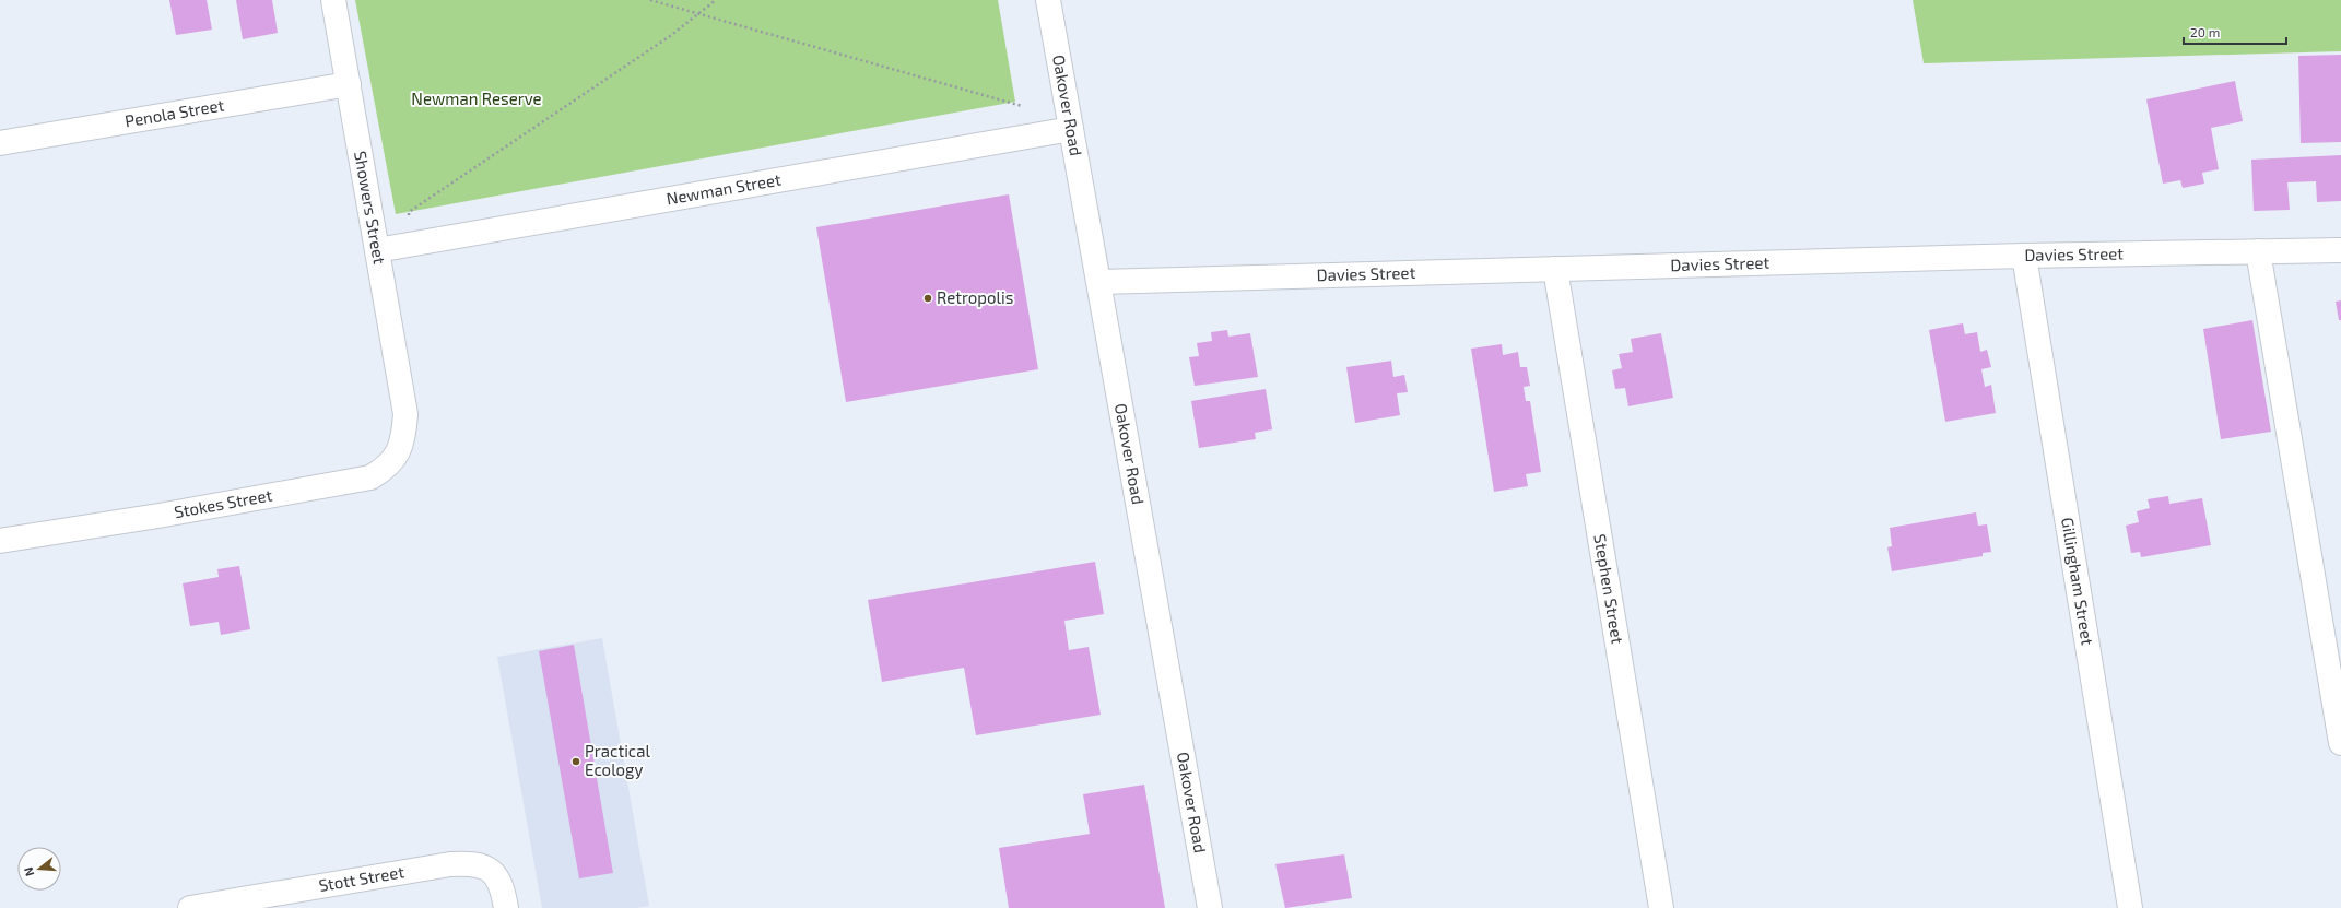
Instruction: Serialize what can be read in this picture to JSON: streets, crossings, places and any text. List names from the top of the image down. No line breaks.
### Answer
{"streets":{"street":["Oakover Road","Penola Street","Newman Street","Showers Street","Davies Street","Stokes Street","Gillingham Street","Stephen Street","Stott Street"]},"crossings":[["Oakover Road","Newman Street"],["Oakover Road","Davies Street"],["Penola Street","Showers Street"],["Newman Street","Showers Street"],["Showers Street","Stokes Street"],["Davies Street","Gillingham Street"],["Davies Street","Stephen Street"]],"parks":["Newman Reserve"],"places":["Retropolis","Practical Ecology"],"scale_bar":"20 m","north":"left"}
